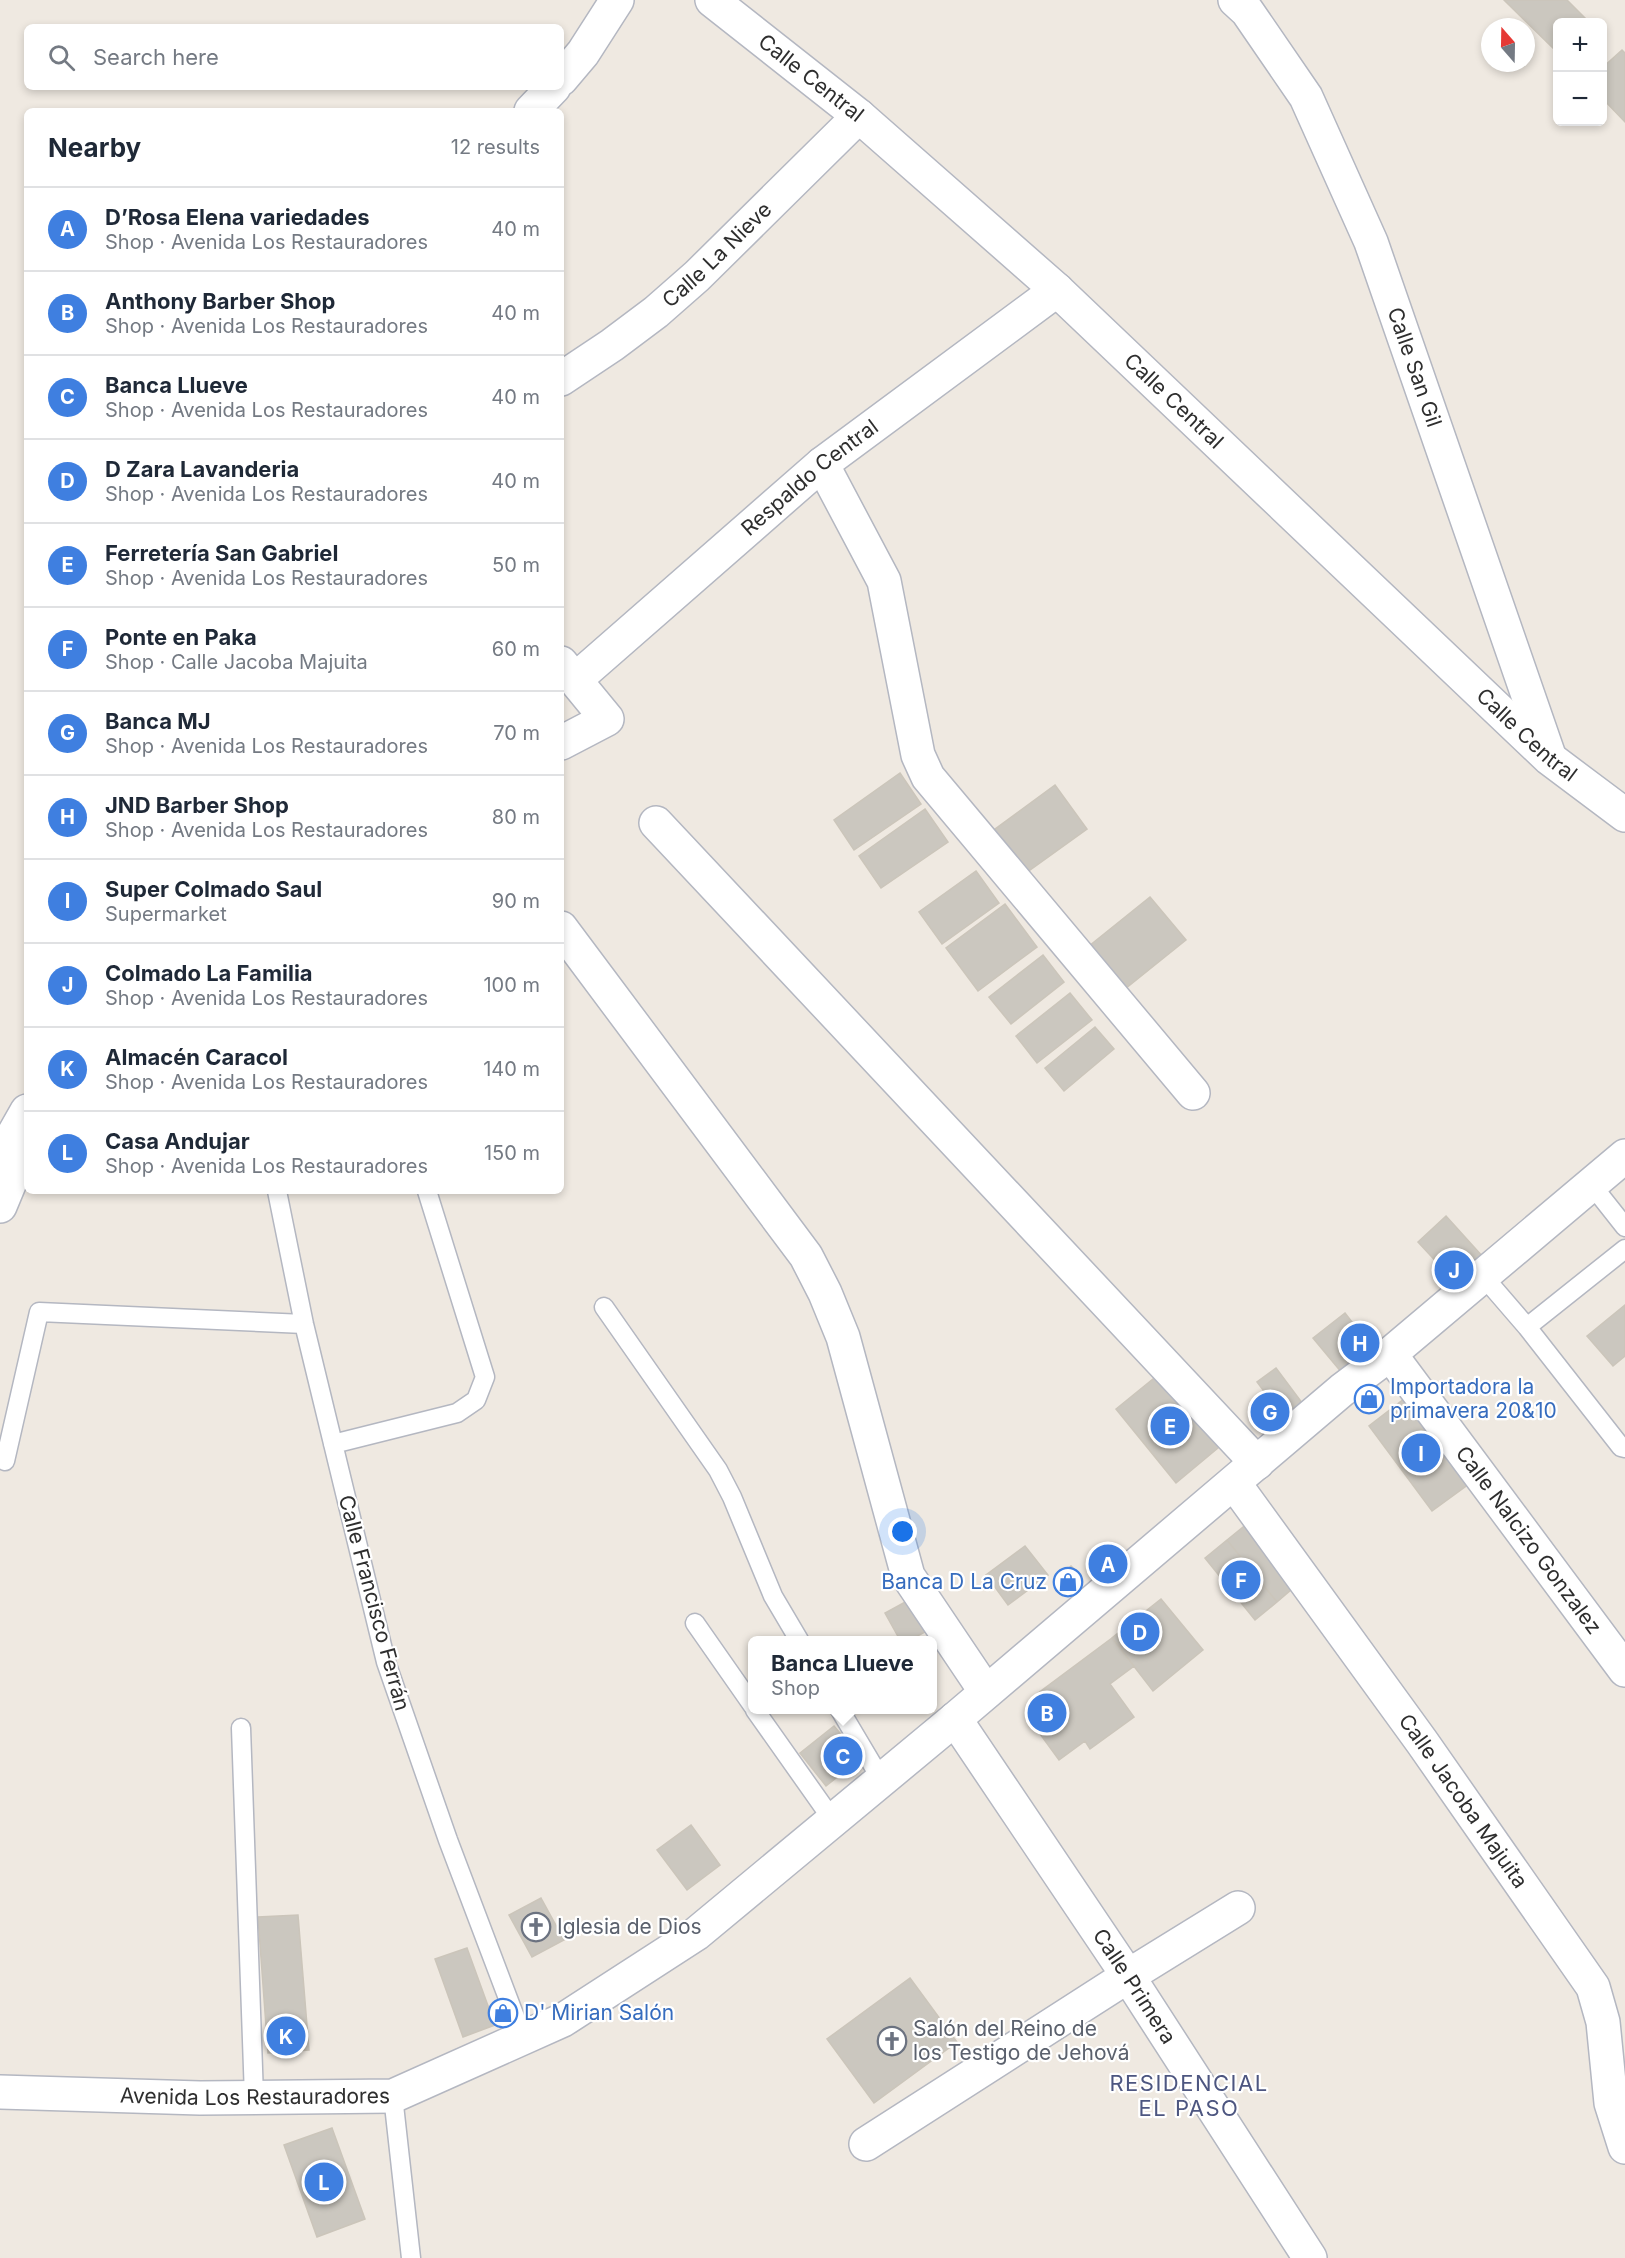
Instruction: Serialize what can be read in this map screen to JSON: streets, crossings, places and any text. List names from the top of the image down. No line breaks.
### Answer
{"streets":{"street":["Calle Central","Calle La Nieve","Calle San Gil","Respaldo Central","Calle Nalcizo Gonzalez","Calle Jacoba Majuita","Calle Primera","Avenida Los Restauradores"],"lane":["Calle Francisco Ferrán"]},"crossings":[["Calle Central","Calle La Nieve"],["Calle Central","Calle San Gil"],["Calle Central","Respaldo Central"],["Calle Nalcizo Gonzalez","Avenida Los Restauradores"],["Calle Francisco Ferrán","Avenida Los Restauradores"],["Calle Jacoba Majuita","Avenida Los Restauradores"],["Calle Primera","Avenida Los Restauradores"]],"districts":["RESIDENCIAL EL PASO"],"places":{"shop":["Importadora la primavera 20&10","Banca D La Cruz","D' Mirian Salón"],"church":["Iglesia de Dios","Salón del Reino de los Testigo de Jehová"]},"north":"top","page":{"map_buttons":["+","−"],"search":"Search here","heading":["Nearby","12 results"],"list":[{"mark":"A","name":"D’Rosa Elena variedades","note":"Shop · Avenida Los Restauradores","value":"40 m"},{"mark":"B","name":"Anthony Barber Shop","note":"Shop · Avenida Los Restauradores","value":"40 m"},{"mark":"C","name":"Banca Llueve","note":"Shop · Avenida Los Restauradores","value":"40 m"},{"mark":"D","name":"D Zara Lavanderia","note":"Shop · Avenida Los Restauradores","value":"40 m"},{"mark":"E","name":"Ferretería San Gabriel","note":"Shop · Avenida Los Restauradores","value":"50 m"},{"mark":"F","name":"Ponte en Paka","note":"Shop · Calle Jacoba Majuita","value":"60 m"},{"mark":"G","name":"Banca MJ","note":"Shop · Avenida Los Restauradores","value":"70 m"},{"mark":"H","name":"JND Barber Shop","note":"Shop · Avenida Los Restauradores","value":"80 m"},{"mark":"I","name":"Super Colmado Saul","note":"Supermarket","value":"90 m"},{"mark":"J","name":"Colmado La Familia","note":"Shop · Avenida Los Restauradores","value":"100 m"},{"mark":"K","name":"Almacén Caracol","note":"Shop · Avenida Los Restauradores","value":"140 m"},{"mark":"L","name":"Casa Andujar","note":"Shop · Avenida Los Restauradores","value":"150 m"}],"pins":["J","H","G","E","I","A","F","D","B","C","K","L"],"popup":["Banca Llueve","Shop"]}}
